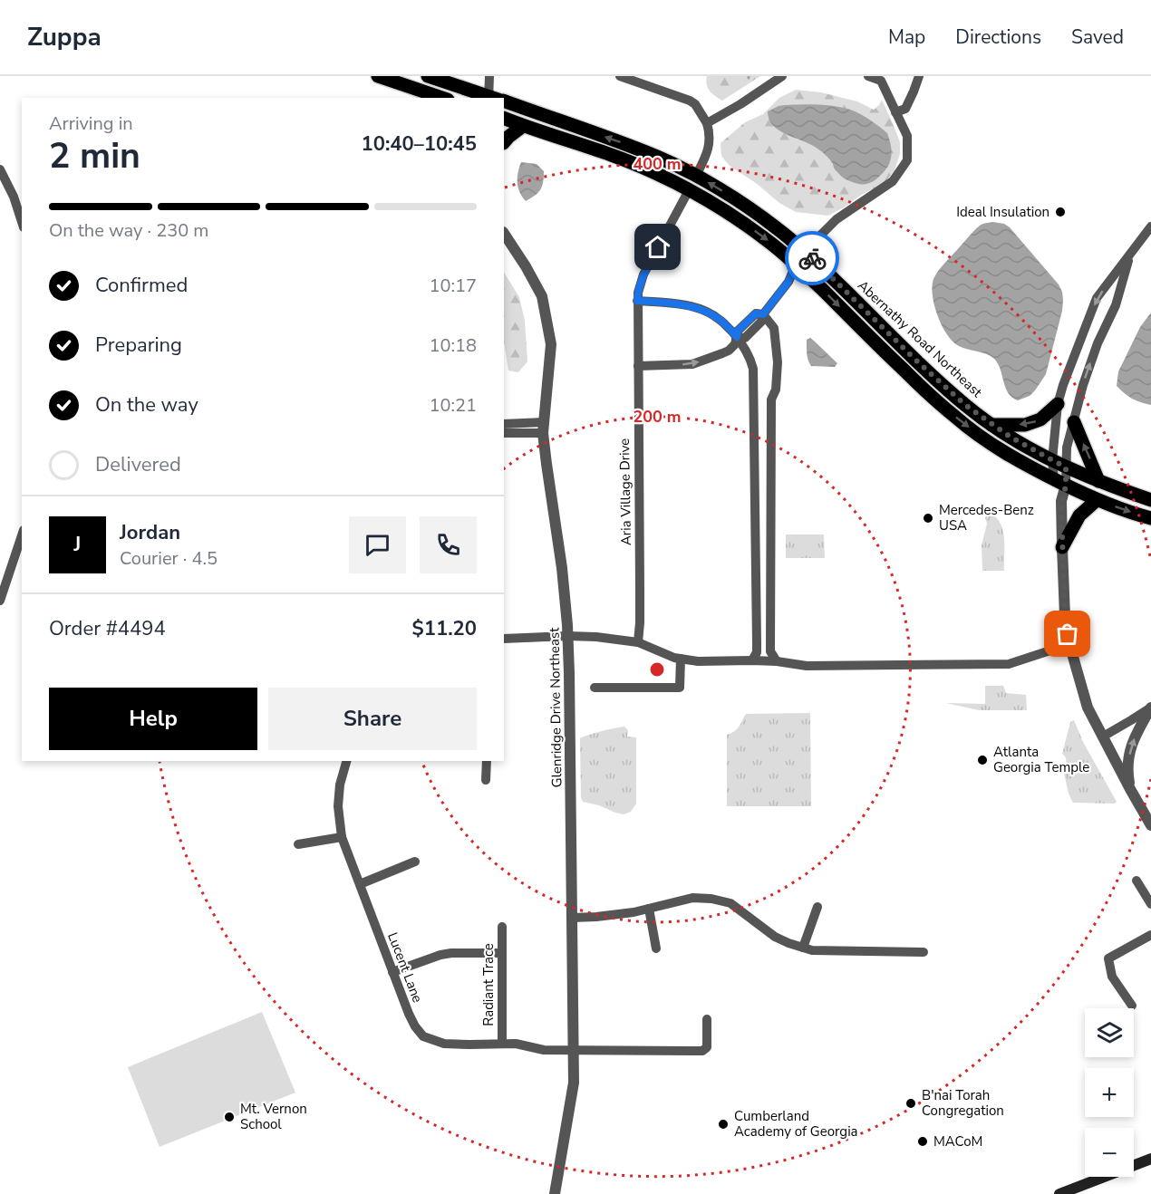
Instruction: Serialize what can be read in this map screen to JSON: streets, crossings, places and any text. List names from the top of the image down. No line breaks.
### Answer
{"streets":{"main road":["Abernathy Road Northeast"],"street":["Aria Village Drive","Glenridge Drive Northeast","Lucent Lane","Radiant Trace"]},"crossings":[["Glenridge Drive Northeast","Lucent Lane"],["Lucent Lane","Radiant Trace"]],"places":["Ideal Insulation","Mercedes-Benz USA","Atlanta Georgia Temple","B'nai Torah Congregation","Mt. Vernon School","Cumberland Academy of Georgia","MACoM"],"page":{"header":"Zuppa","nav":["Map","Directions","Saved"],"heading":["2 min","Arriving in","10:40–10:45"],"panel":["Jordan","Courier · 4.5","Order #4494","$11.20"],"bar":"On the way · 230 m","list":[["Confirmed","10:17"],["Preparing","10:18"],["On the way","10:21"],"Delivered"],"round":"J","buttons":["Help","Share"],"map_buttons":["+","−"]},"rings":["400 m","200 m"]}
